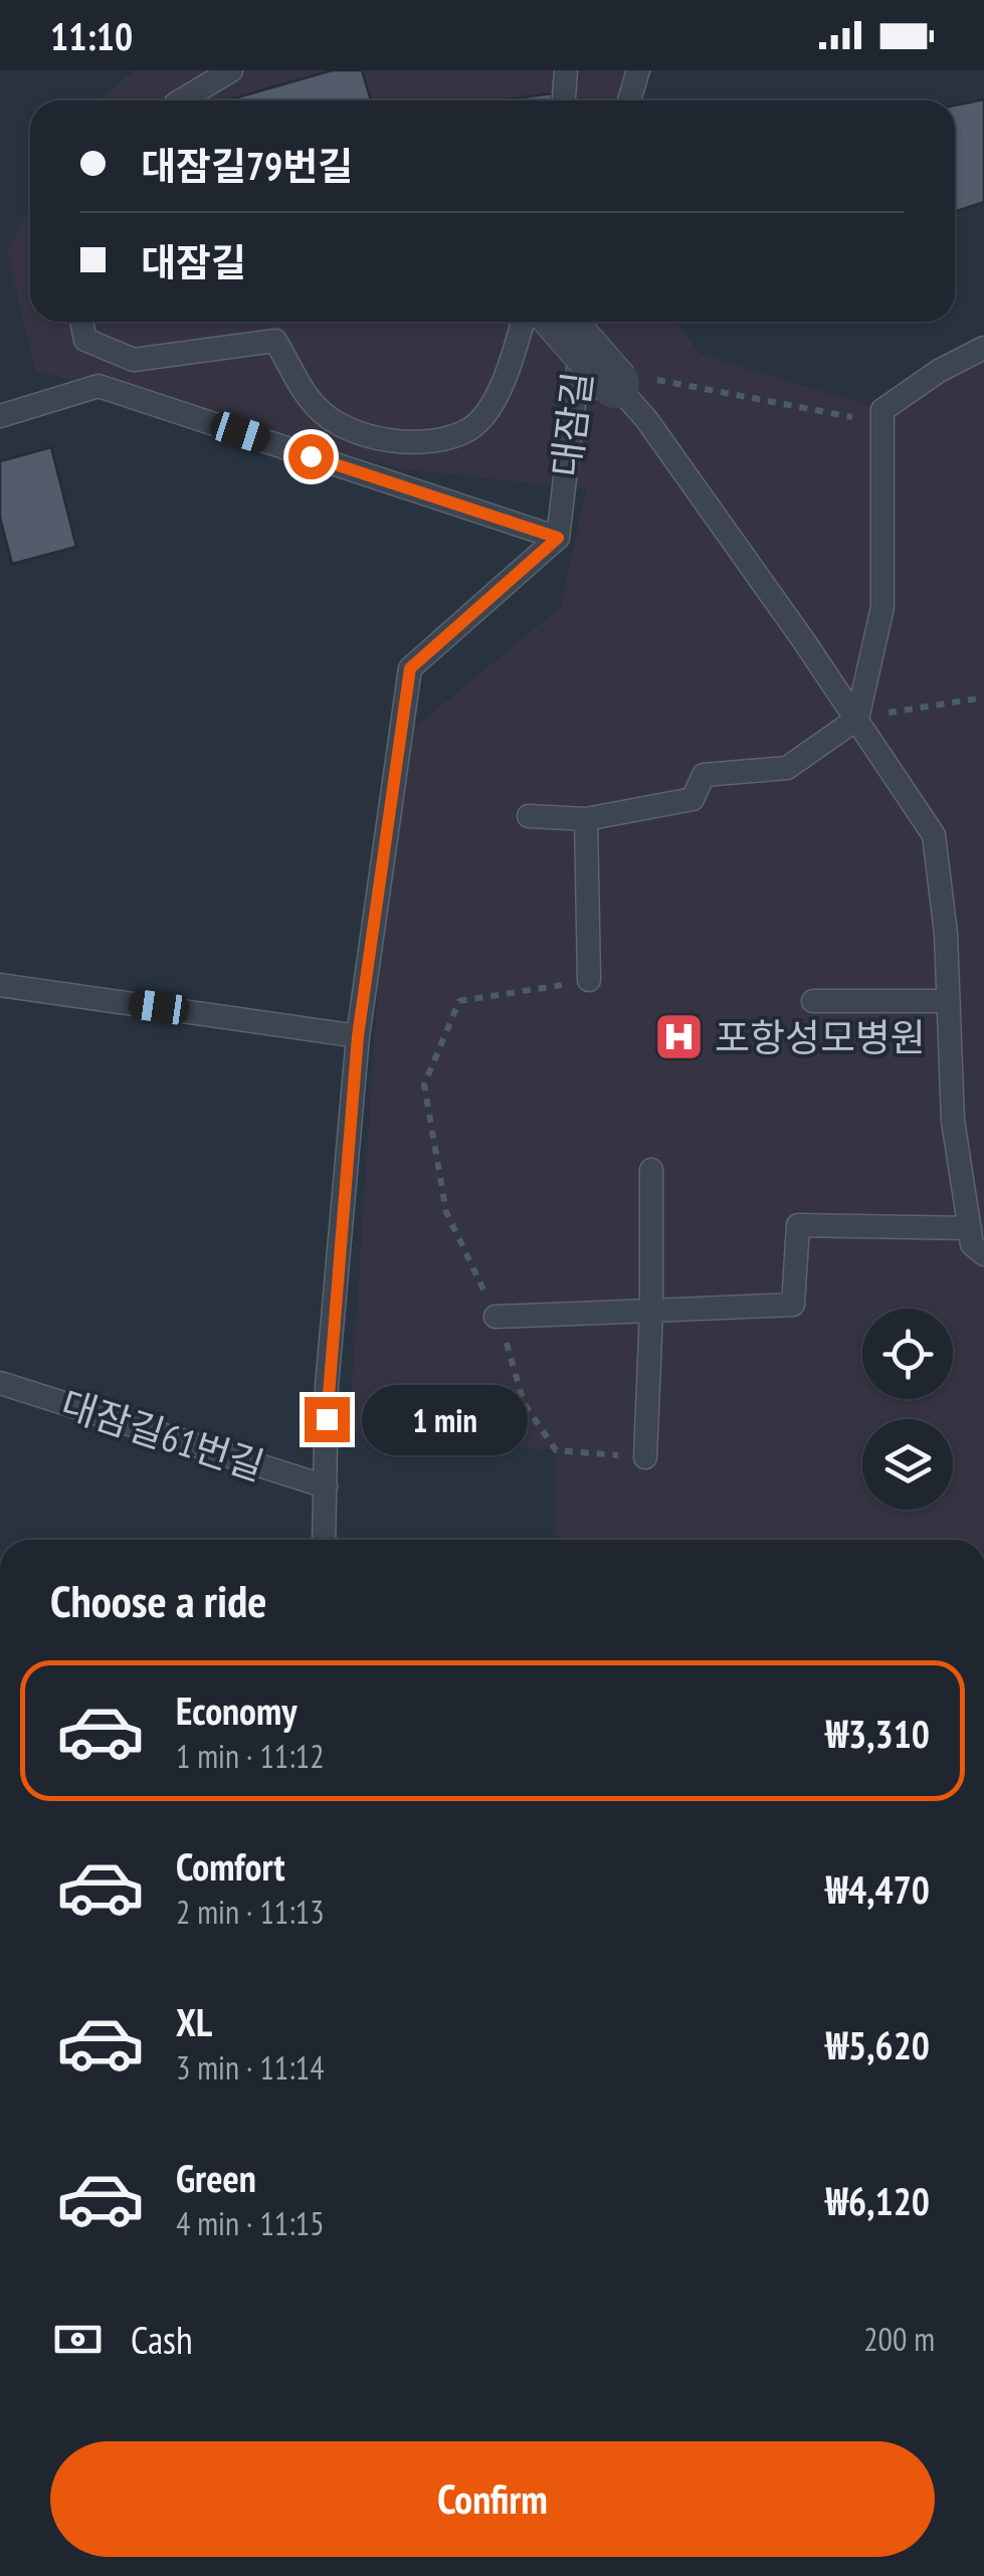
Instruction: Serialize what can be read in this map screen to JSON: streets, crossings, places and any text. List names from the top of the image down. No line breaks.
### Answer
{"streets":{"lane":["대잠길","대잠길61번길"]},"places":{"hospital":["포항성모병원"]},"page":{"status":"11:10","banner":["대잠길79번길","대잠길"],"bubble":"1 min","heading":"Choose a ride","list":[{"name":"Economy","note":"1 min · 11:12","value":"₩3,310"},{"name":"Comfort","note":"2 min · 11:13","value":"₩4,470"},{"name":"XL","note":"3 min · 11:14","value":"₩5,620"},{"name":"Green","note":"4 min · 11:15","value":"₩6,120"}],"pay":["Cash","200 m"],"buttons":"Confirm"}}
